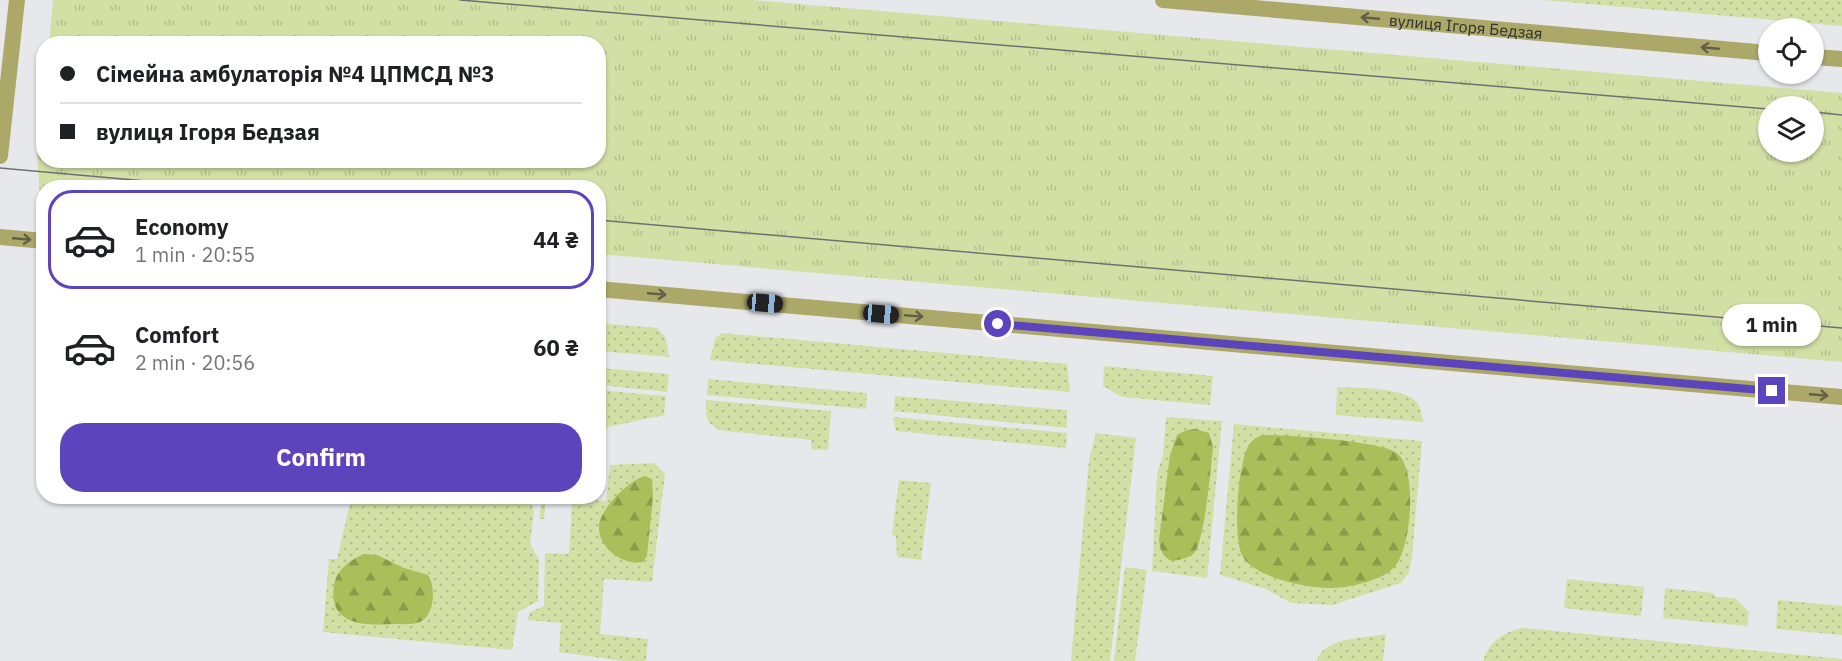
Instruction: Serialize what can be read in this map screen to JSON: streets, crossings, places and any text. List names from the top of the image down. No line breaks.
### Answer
{"streets":{"street":["вулиця Ігоря Бедзая"]},"one_way":["вулиця Ігоря Бедзая"],"page":{"banner":["Сімейна амбулаторія №4 ЦПМСД №3","вулиця Ігоря Бедзая"],"list":[{"name":"Economy","note":"1 min · 20:55","value":"44 ₴"},{"name":"Comfort","note":"2 min · 20:56","value":"60 ₴"}],"bubble":"1 min","buttons":"Confirm"}}
